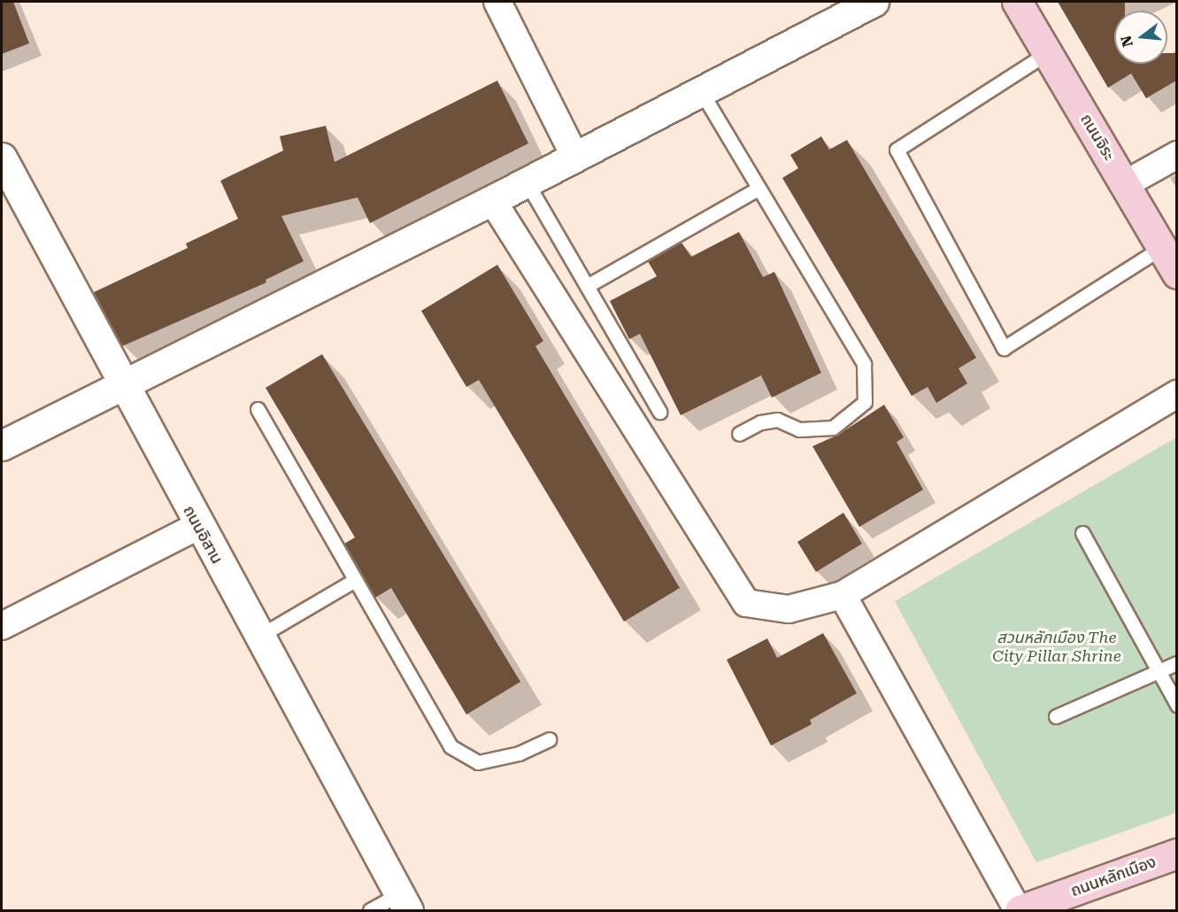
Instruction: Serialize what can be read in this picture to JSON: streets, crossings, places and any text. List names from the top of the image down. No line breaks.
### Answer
{"streets":{"main road":["ถนนจิระ","ถนนหลักเมือง"],"street":["ถนนอิสาน"]},"parks":["สวนหลักเมือง The City Pillar Shrine"],"north":"left"}
